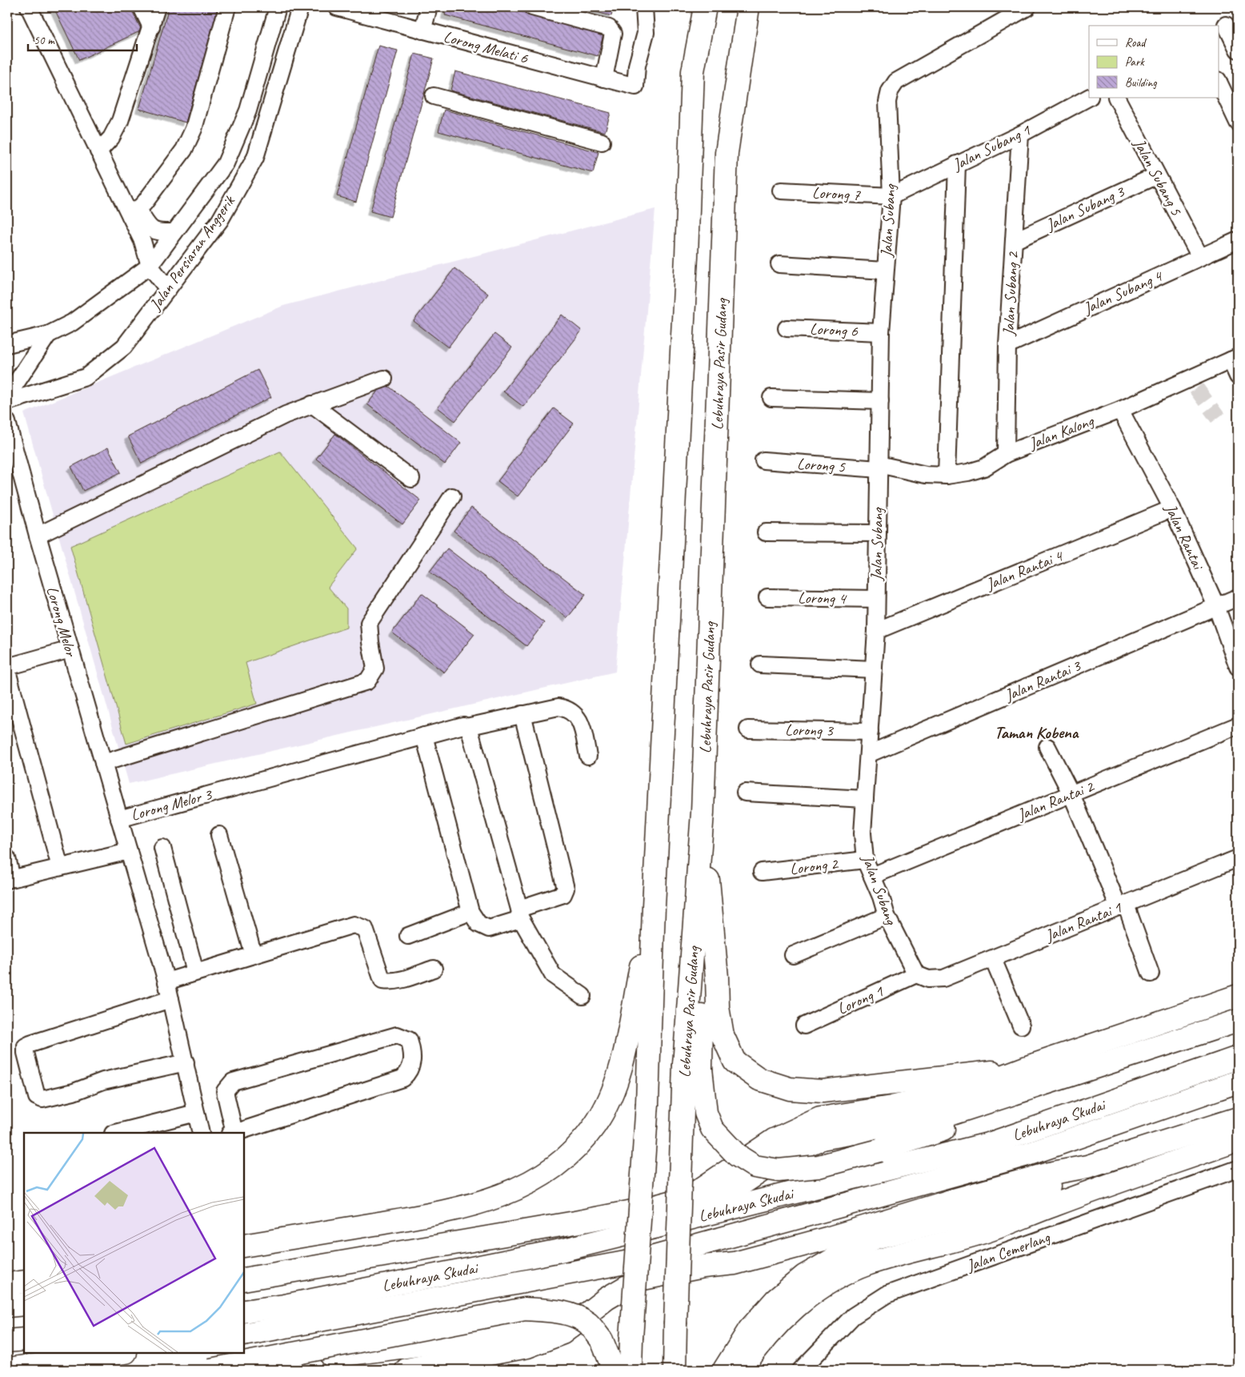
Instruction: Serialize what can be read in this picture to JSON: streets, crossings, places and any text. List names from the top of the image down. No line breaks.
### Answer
{"streets":{"highway":["Lebuhraya Pasir Gudang","Lebuhraya Skudai"],"street":["Lorong Melati 6","Jalan Subang 1","Jalan Subang 5","Lorong 7","Jalan Subang 3","Jalan Subang","Jalan Persiaran Anggerik","Jalan Subang 4","Jalan Subang 2","Lorong 6","Jalan Kalong","Lorong 5","Jalan Rantai","Jalan Rantai 4","Lorong 4","Lorong Melor","Jalan Rantai 3","Lorong 3","Jalan Rantai 2","Lorong Melor 3","Lorong 2","Jalan Rantai 1","Lorong 1","Jalan Cemerlang"]},"crossings":[["Jalan Subang 1","Lorong 7"],["Jalan Subang 1","Jalan Subang"],["Jalan Subang 1","Jalan Subang 2"],["Jalan Subang 5","Jalan Subang 3"],["Jalan Subang 5","Jalan Subang 4"],["Lorong 7","Jalan Subang"],["Jalan Subang 3","Jalan Subang 2"],["Jalan Subang","Lorong 6"],["Jalan Subang","Jalan Kalong"],["Jalan Subang","Lorong 5"],["Jalan Subang","Jalan Rantai 4"],["Jalan Subang","Lorong 4"],["Jalan Subang","Jalan Rantai 3"],["Jalan Subang","Lorong 3"],["Jalan Subang","Jalan Rantai 2"],["Jalan Subang","Lorong 2"],["Jalan Subang","Jalan Rantai 1"],["Jalan Subang","Lorong 1"],["Jalan Subang 4","Jalan Subang 2"],["Jalan Subang 2","Jalan Kalong"],["Jalan Kalong","Lorong 5"],["Jalan Kalong","Jalan Rantai"],["Jalan Rantai","Jalan Rantai 4"],["Jalan Rantai","Jalan Rantai 3"],["Lorong Melor","Lorong Melor 3"],["Jalan Rantai 1","Lorong 1"]],"districts":["Taman Kobena"],"legend":["Road","Park","Building"],"scale_bar":"50 m"}
